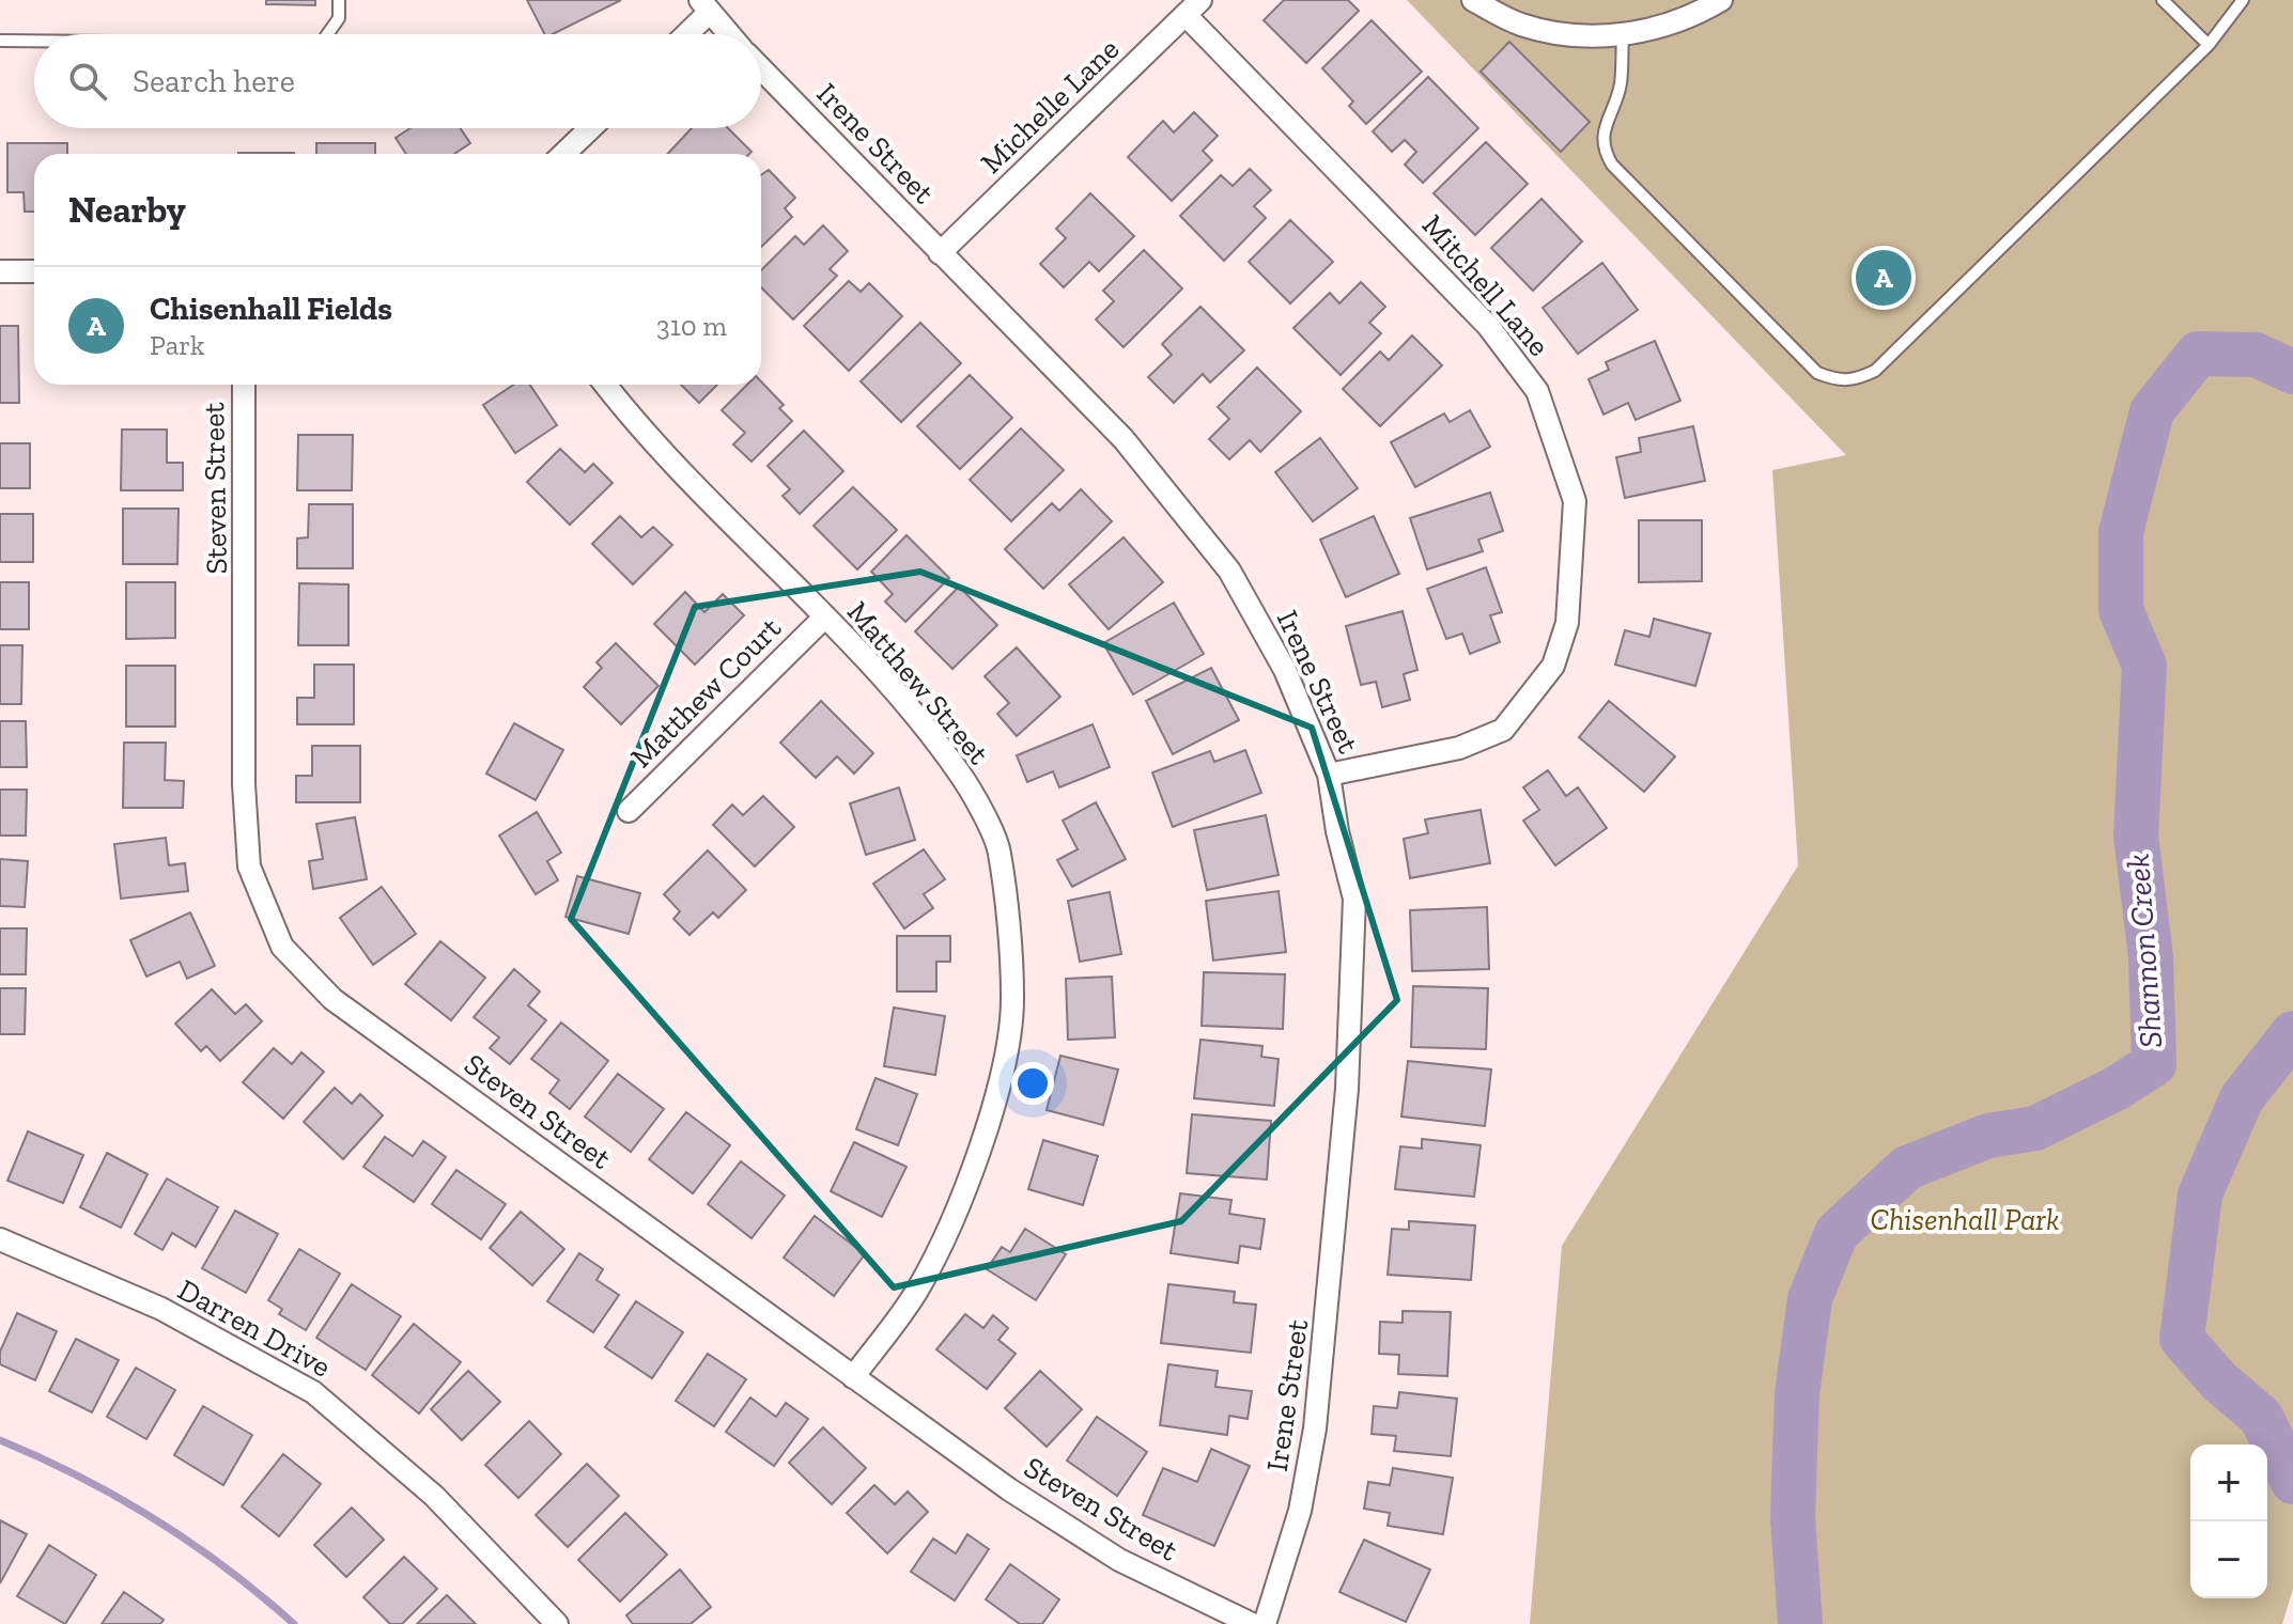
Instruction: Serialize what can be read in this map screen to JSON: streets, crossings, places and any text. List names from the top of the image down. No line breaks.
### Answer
{"streets":{"street":["Michelle Lane","Irene Street","Mitchell Lane","Steven Street","Matthew Street","Matthew Court","Darren Drive"]},"crossings":[["Michelle Lane","Irene Street"],["Michelle Lane","Mitchell Lane"],["Irene Street","Mitchell Lane"],["Steven Street","Matthew Street"],["Matthew Street","Matthew Court"]],"water":["Shannon Creek"],"parks":["Chisenhall Park"],"page":{"search":"Search here","heading":"Nearby","pins":"A","list":[{"mark":"A","name":"Chisenhall Fields","note":"Park","value":"310 m"}],"map_buttons":["+","−"]}}
